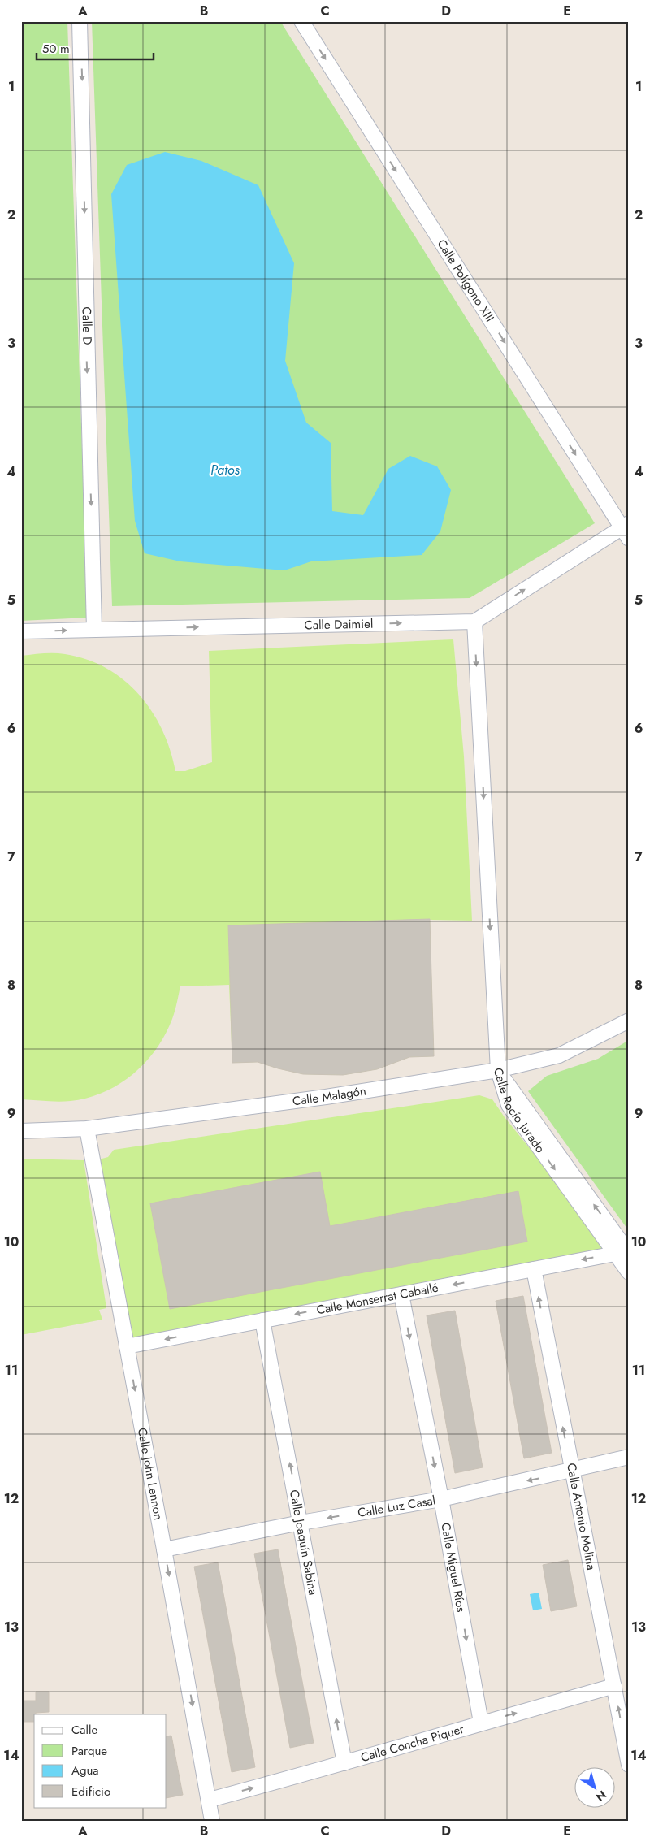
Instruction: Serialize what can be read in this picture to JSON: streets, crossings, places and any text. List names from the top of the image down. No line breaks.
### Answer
{"streets":{"street":["Calle Polígono XIII","Calle D","Calle Daimiel","Calle Malagón","Calle Rocío Jurado","Calle Monserrat Caballé","Calle John Lennon","Calle Luz Casal","Calle Antonio Molina","Calle Joaquín Sabina","Calle Miguel Ríos","Calle Concha Piquer"]},"crossings":[["Calle D","Calle Daimiel"],["Calle Malagón","Calle Rocío Jurado"],["Calle Malagón","Calle John Lennon"],["Calle Rocío Jurado","Calle Monserrat Caballé"],["Calle Monserrat Caballé","Calle John Lennon"],["Calle Monserrat Caballé","Calle Antonio Molina"],["Calle Monserrat Caballé","Calle Joaquín Sabina"],["Calle Monserrat Caballé","Calle Miguel Ríos"],["Calle John Lennon","Calle Luz Casal"],["Calle John Lennon","Calle Concha Piquer"],["Calle Luz Casal","Calle Antonio Molina"],["Calle Luz Casal","Calle Joaquín Sabina"],["Calle Luz Casal","Calle Miguel Ríos"],["Calle Antonio Molina","Calle Concha Piquer"],["Calle Joaquín Sabina","Calle Concha Piquer"],["Calle Miguel Ríos","Calle Concha Piquer"]],"one_way":["Calle Polígono XIII","Calle D","Calle Daimiel","Calle Monserrat Caballé","Calle John Lennon","Calle Luz Casal","Calle Antonio Molina","Calle Joaquín Sabina","Calle Miguel Ríos","Calle Concha Piquer"],"water":["Patos"],"legend":["Calle","Parque","Agua","Edificio"],"scale_bar":"50 m","north":"bottom right","grid":{"columns":["A","B","C","D","E"],"rows":["1","2","3","4","5","6","7","8","9","10","11","12","13","14"]}}
